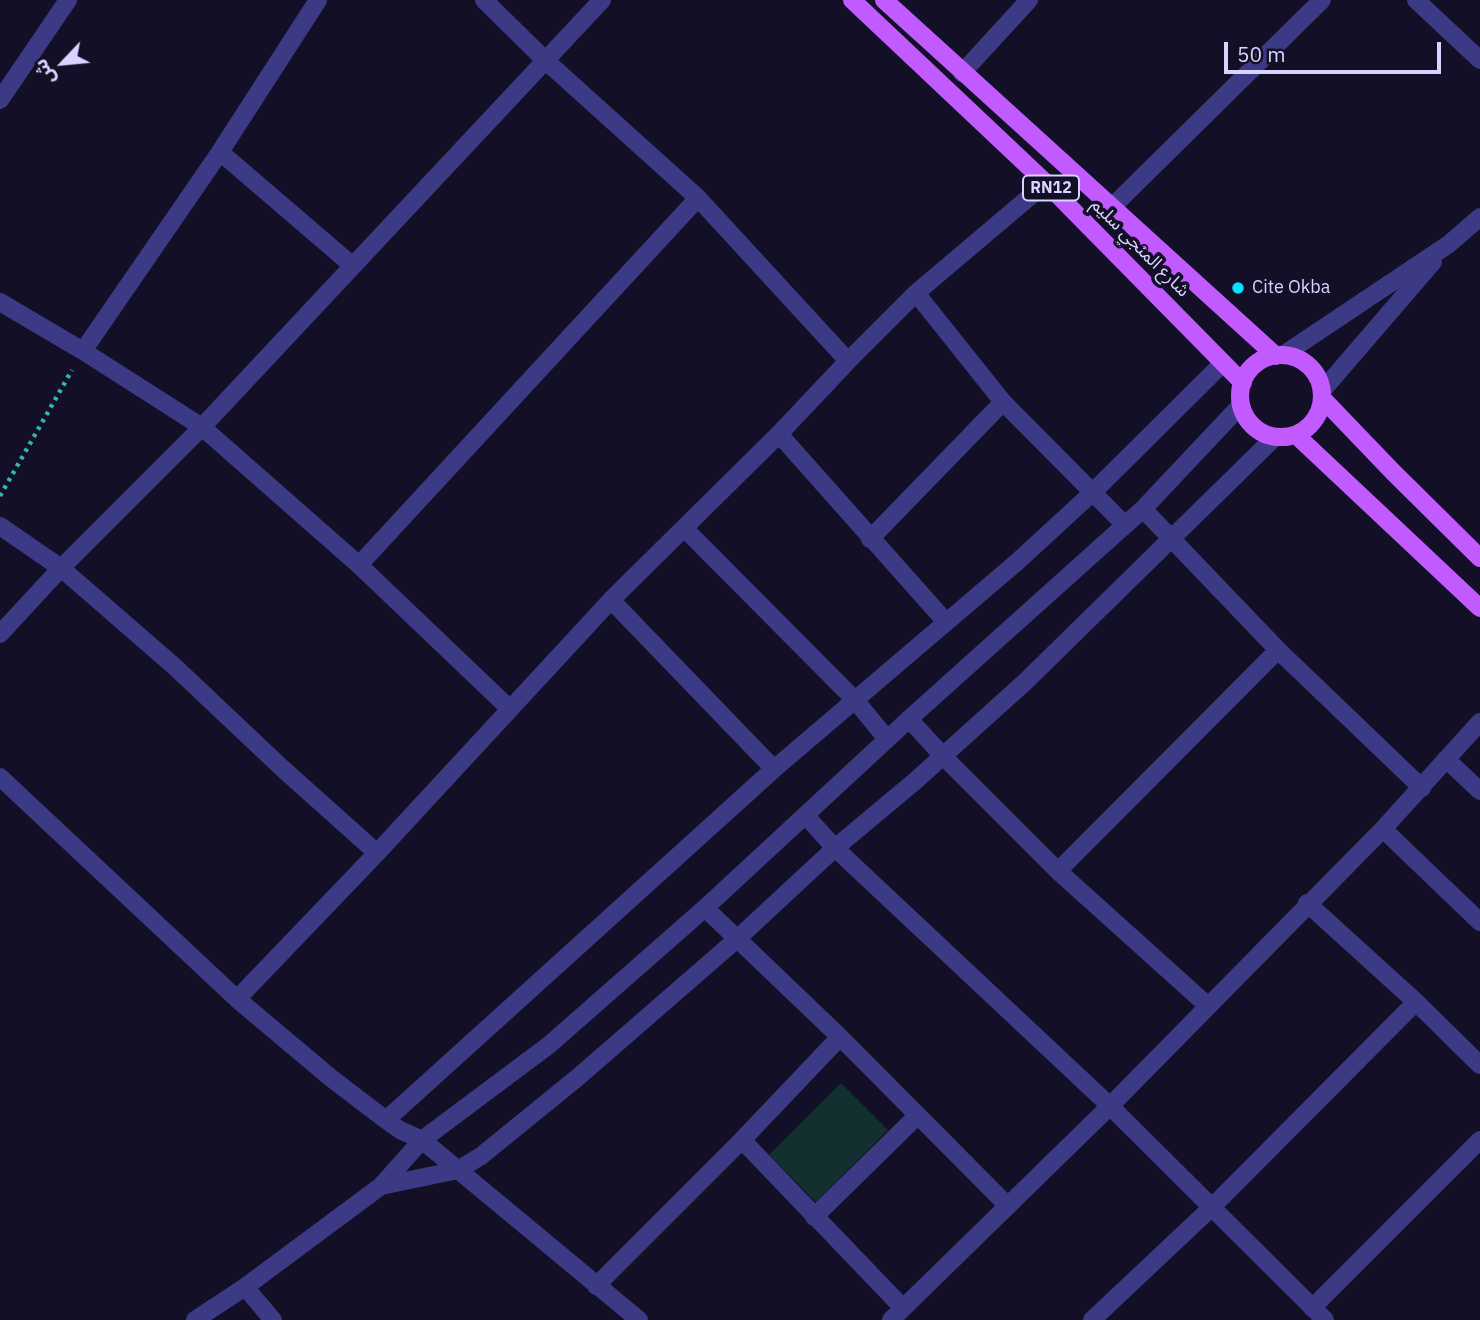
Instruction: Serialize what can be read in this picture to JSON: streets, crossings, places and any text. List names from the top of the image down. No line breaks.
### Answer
{"streets":{"main road":["RN12","شارع المنجي سليم"]},"crossings":[["RN12","شارع المنجي سليم"]],"places":["Cite Okba"],"scale_bar":"50 m","north":"bottom left"}
